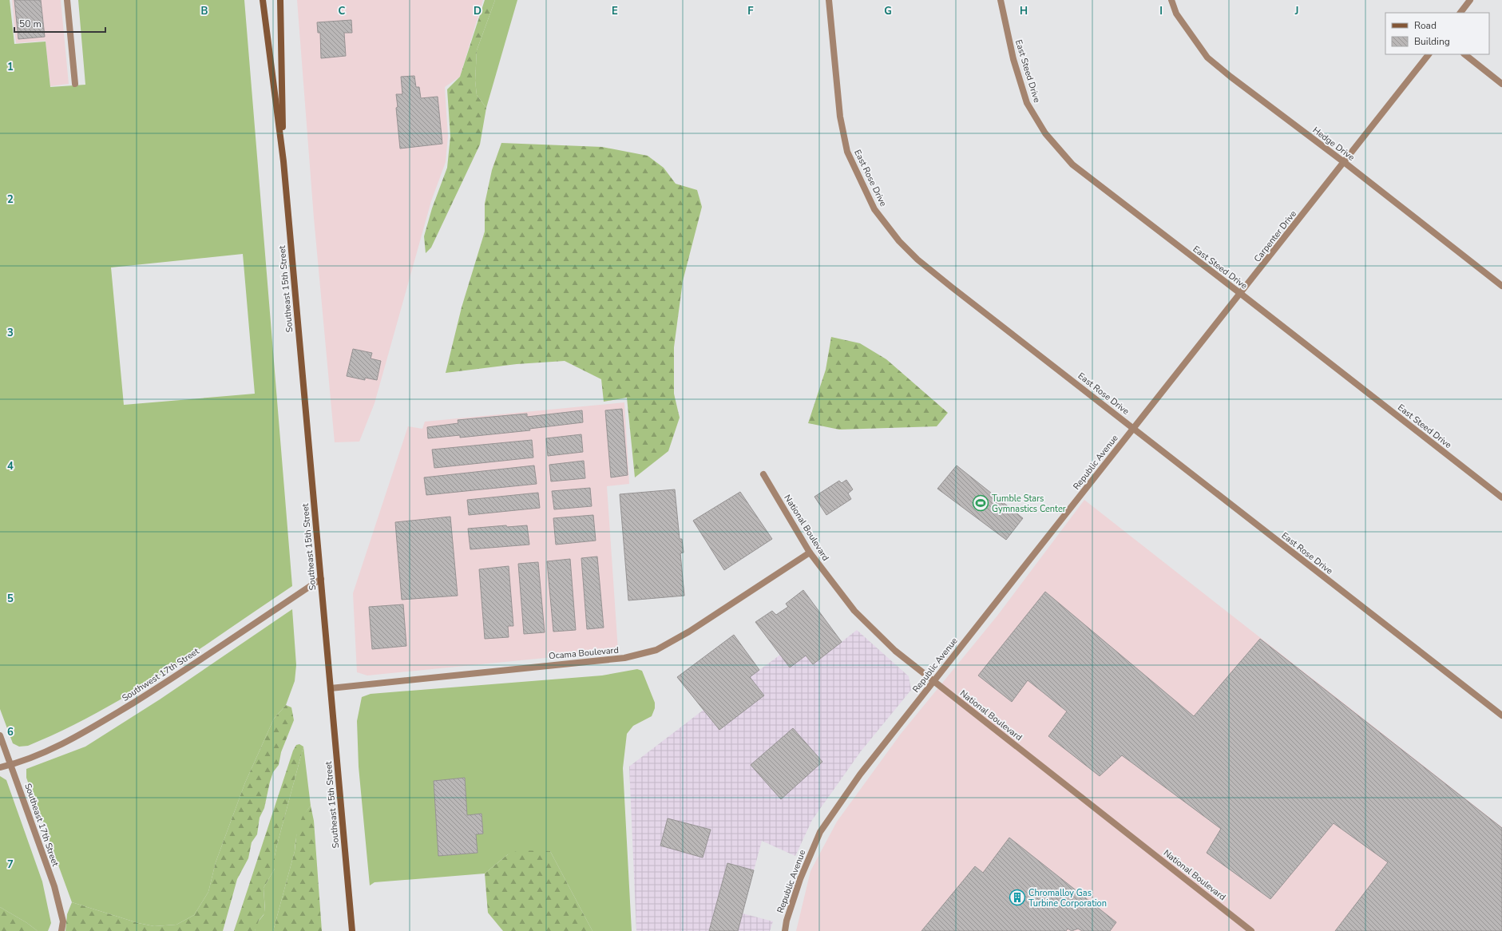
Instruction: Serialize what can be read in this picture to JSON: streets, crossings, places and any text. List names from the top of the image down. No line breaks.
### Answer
{"streets":{"main road":["Southeast 15th Street"],"street":["East Steed Drive","Hedge Drive","East Rose Drive","Carpenter Drive","Republic Avenue","National Boulevard","Ocama Boulevard","Southwest 17th Street","Southeast 17th Street"]},"crossings":[["East Steed Drive","Carpenter Drive"],["Hedge Drive","Carpenter Drive"],["East Rose Drive","Carpenter Drive"],["East Rose Drive","Republic Avenue"],["Carpenter Drive","Republic Avenue"],["Southeast 15th Street","Ocama Boulevard"],["Southeast 15th Street","Southwest 17th Street"],["Republic Avenue","National Boulevard"],["National Boulevard","Ocama Boulevard"],["Southwest 17th Street","Southeast 17th Street"]],"places":{"sports":["Tumble Stars Gymnastics Center"],"building":["Chromalloy Gas Turbine Corporation"]},"legend":["Road","Building"],"scale_bar":"50 m","grid":{"columns":["B","C","D","E","F","G","H","I","J"],"rows":["1","2","3","4","5","6","7"]}}
